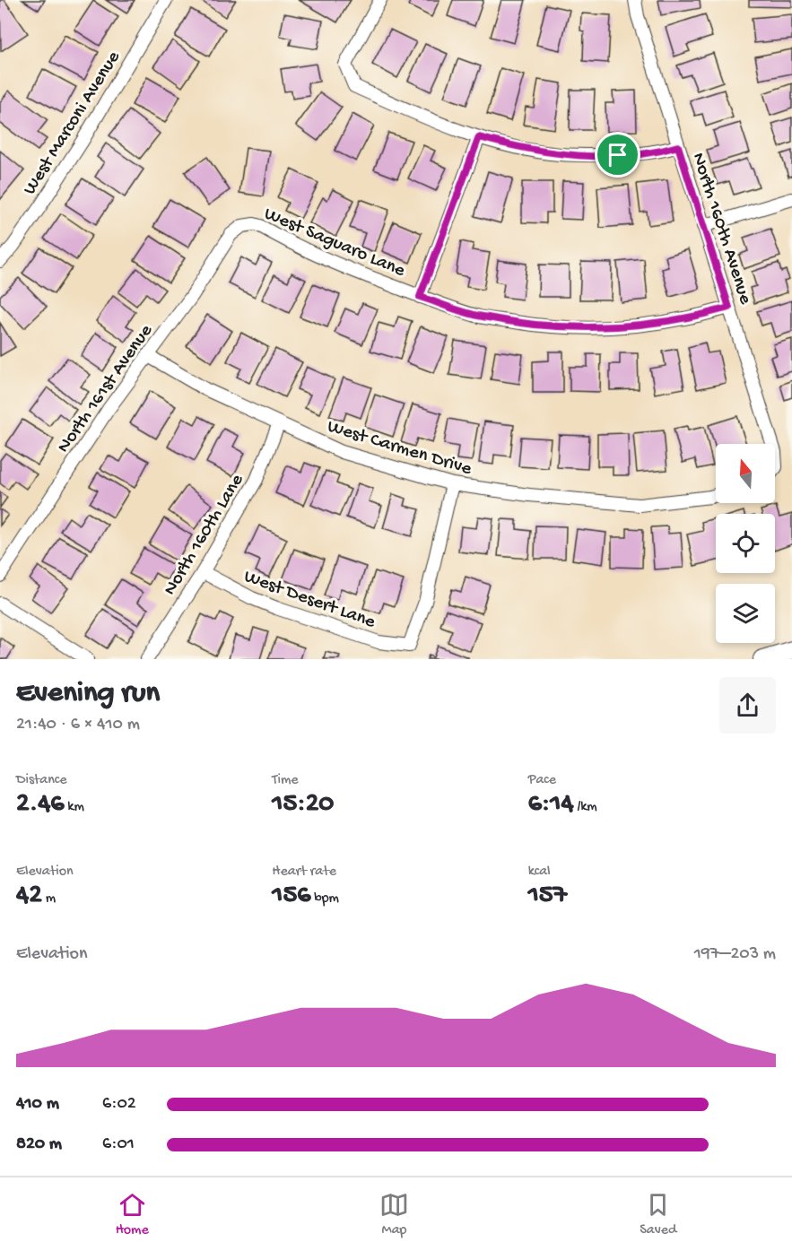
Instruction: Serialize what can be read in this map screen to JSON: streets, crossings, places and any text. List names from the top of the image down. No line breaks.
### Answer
{"streets":{"street":["West Marconi Avenue","North 160th Avenue","West Saguaro Lane","North 161st Avenue","West Carmen Drive","North 160th Lane","West Desert Lane"]},"crossings":[["North 160th Avenue","West Saguaro Lane"],["West Saguaro Lane","North 161st Avenue"],["North 161st Avenue","West Carmen Drive"],["West Carmen Drive","North 160th Lane"],["West Carmen Drive","West Desert Lane"],["North 160th Lane","West Desert Lane"]],"north":"top","page":{"heading":["Evening run","21:40 · 6 × 410 m"],"stats":[["Distance","2.46 km"],["Time","15:20"],["Pace","6:14 /km"],["Elevation","42 m"],["Heart rate","156 bpm"],["kcal","157"]],"chart":["Elevation","197–203 m"],"list":[{"name":"410 m","note":"6:02"},{"name":"820 m","note":"6:01"}],"tabs":["Home","Map","Saved"]}}
